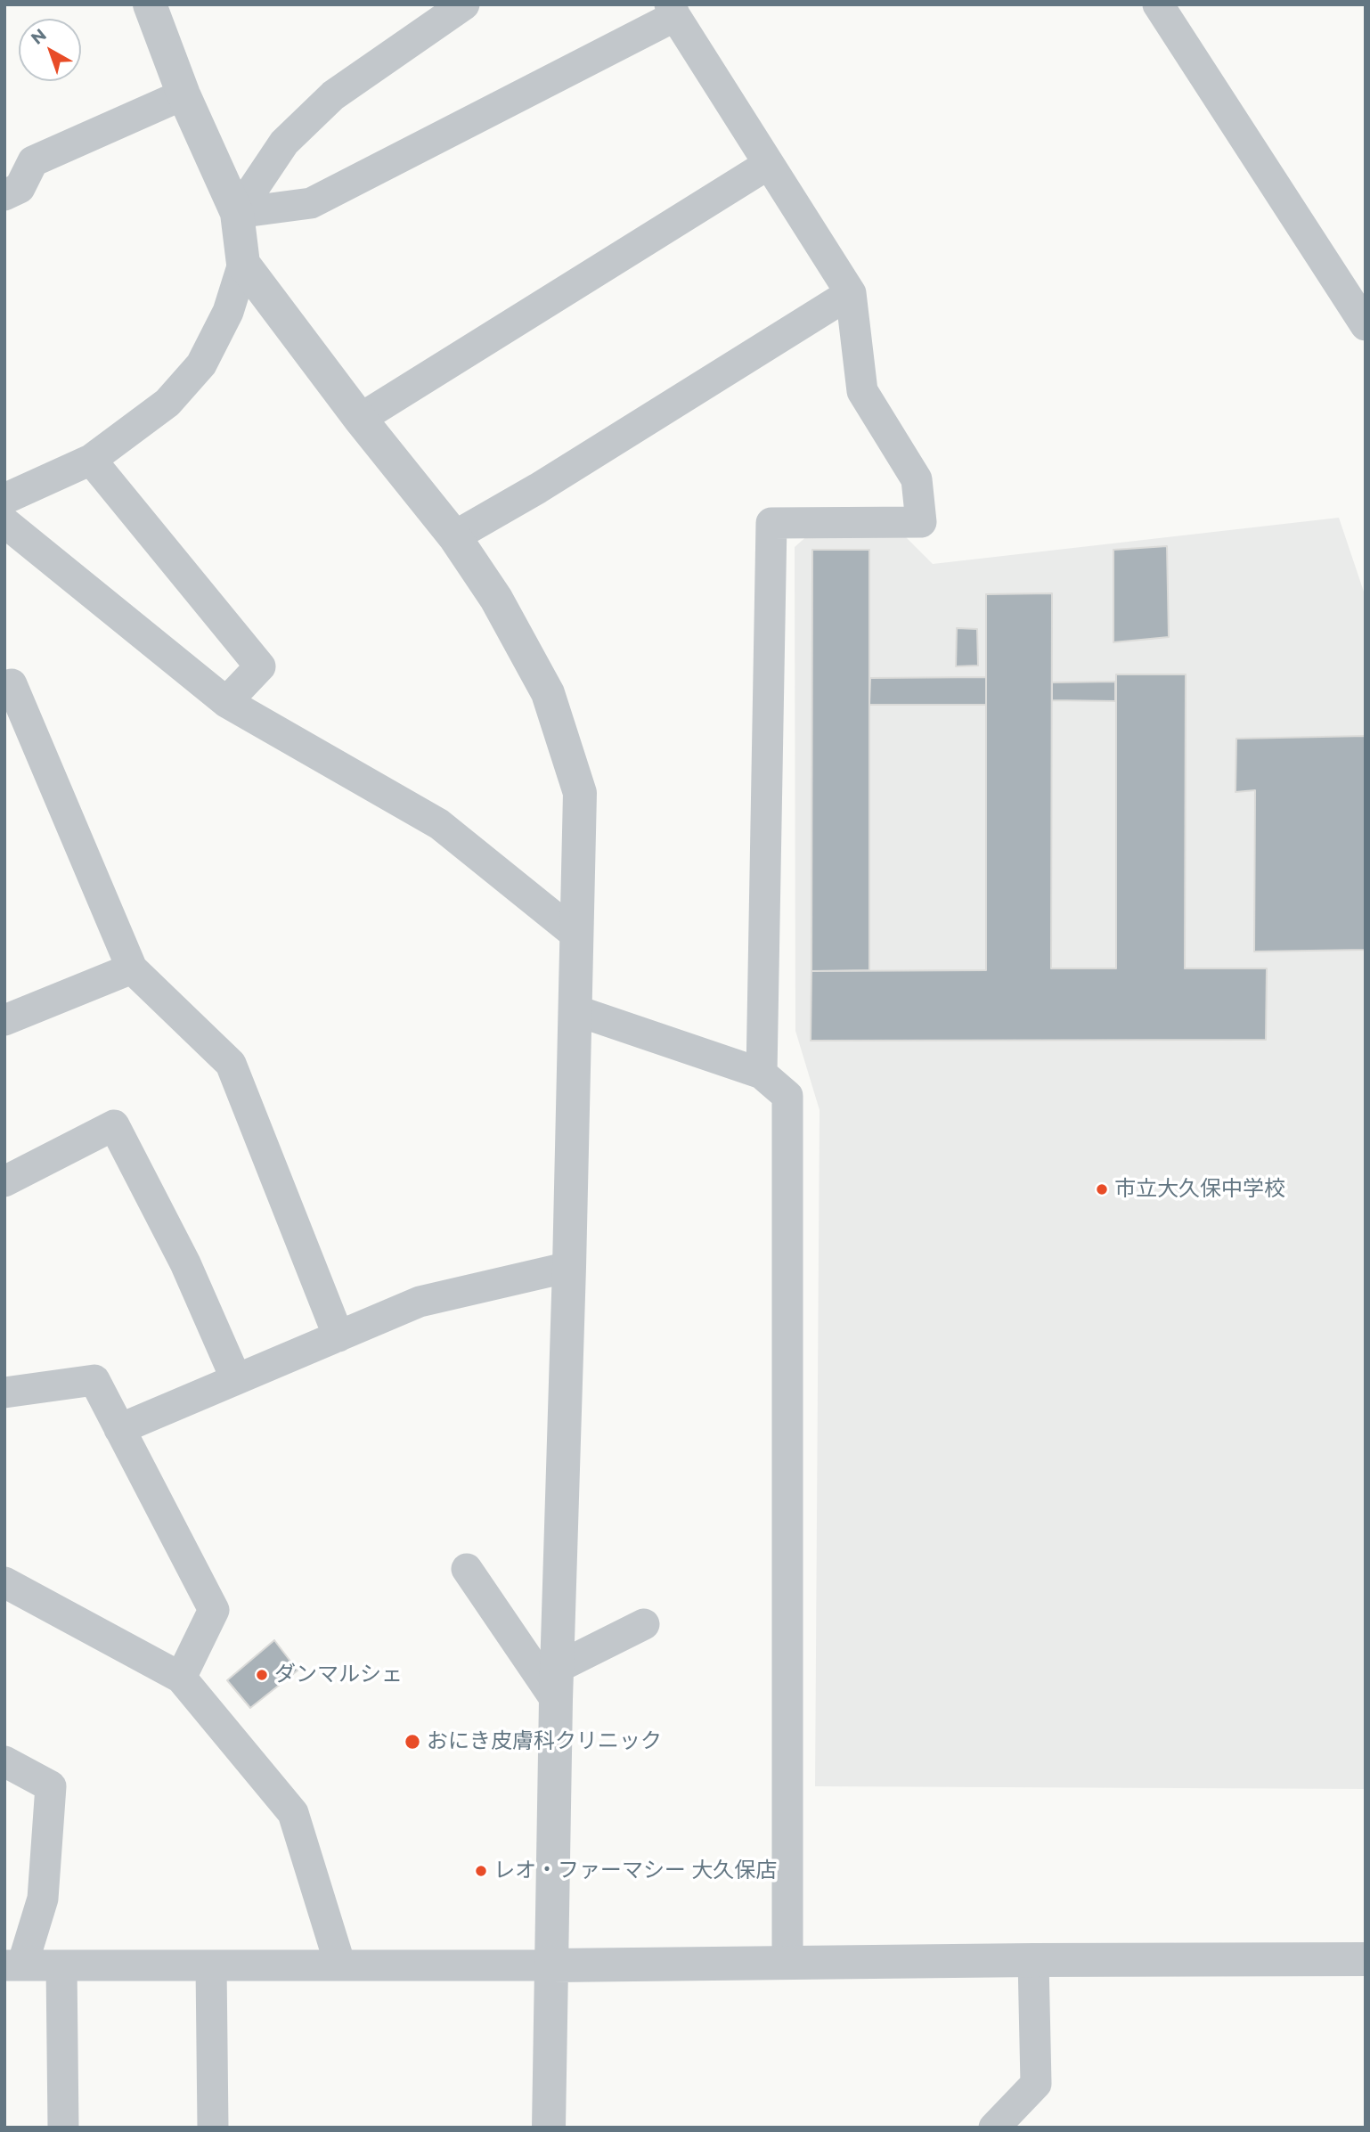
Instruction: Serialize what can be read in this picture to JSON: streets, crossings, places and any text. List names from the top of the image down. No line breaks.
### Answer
{"places":["市立大久保中学校","ダンマルシェ","おにき皮膚科クリニック","レオ・ファーマシー 大久保店"],"north":"top left"}
